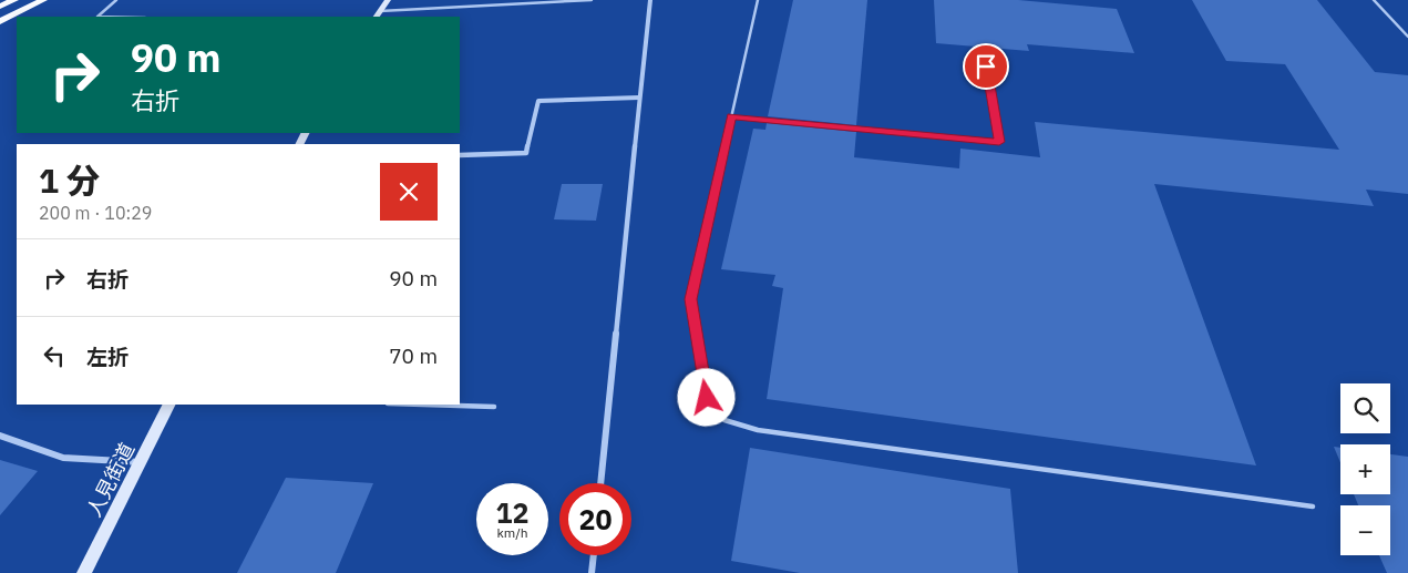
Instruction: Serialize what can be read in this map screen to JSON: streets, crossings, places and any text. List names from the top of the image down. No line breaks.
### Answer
{"streets":{"main road":["人見街道"]},"page":{"turn":["90 m","右折"],"heading":["1 分","200 m · 10:29"],"list":[{"name":"右折","value":"90 m"},{"name":"左折","value":"70 m"}],"map_buttons":["+","−"],"speed":"12 km/h","limit":"20"}}
